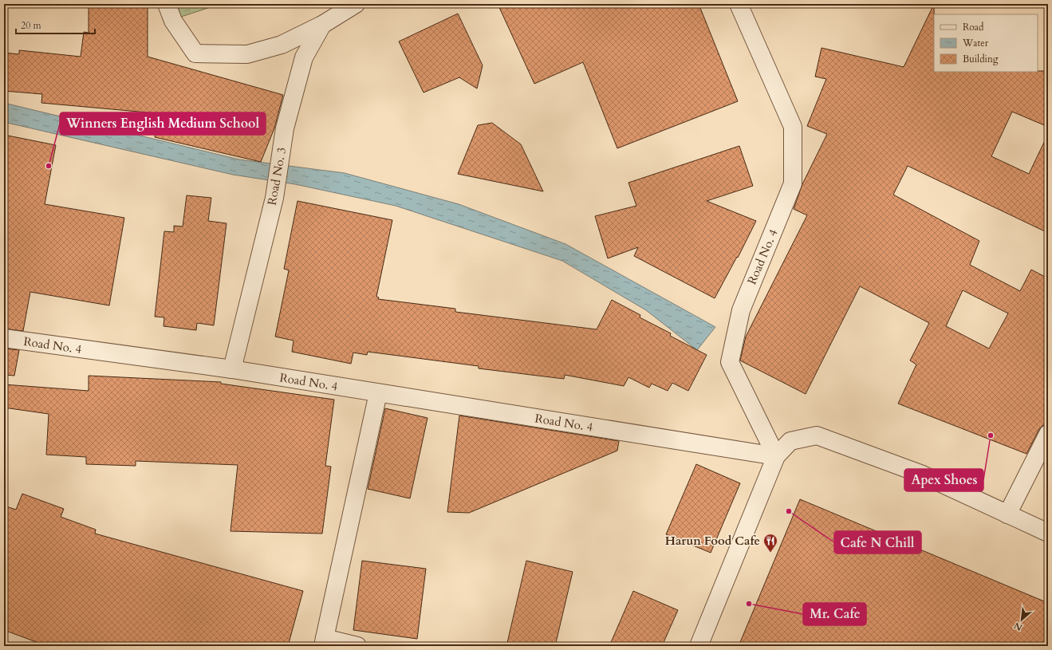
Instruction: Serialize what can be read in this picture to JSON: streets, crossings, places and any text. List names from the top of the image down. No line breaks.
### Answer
{"streets":{"street":["Road No. 3","Road No. 4"]},"crossings":[["Road No. 3","Road No. 4"]],"places":{"other":["Winners English Medium School","Apex Shoes","Cafe N Chill","Mr. Cafe"],"restaurant":["Harun Food Cafe"]},"legend":["Road","Water","Building"],"scale_bar":"20 m","north":"bottom left"}
